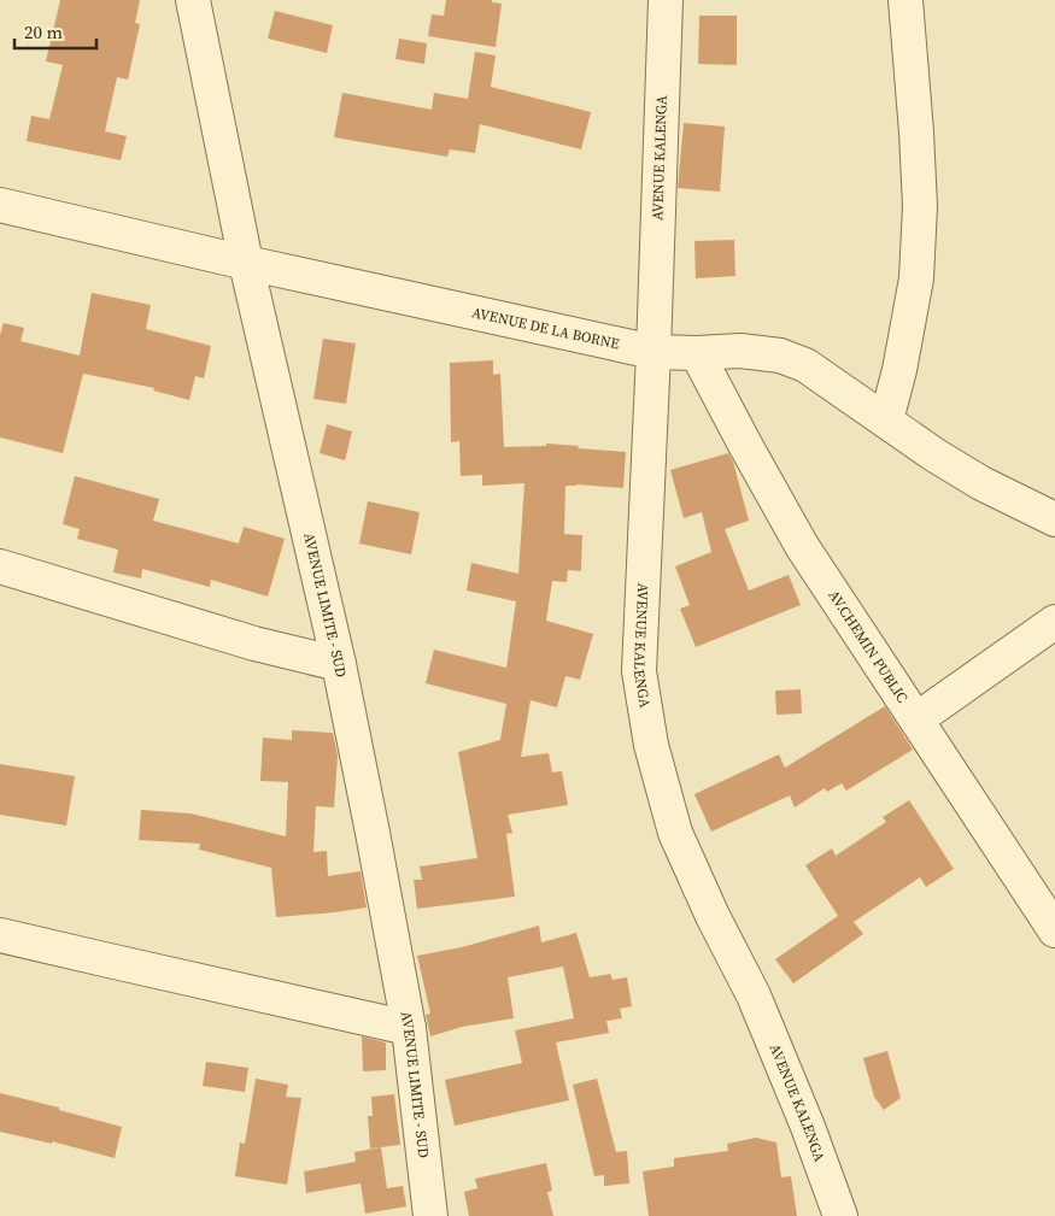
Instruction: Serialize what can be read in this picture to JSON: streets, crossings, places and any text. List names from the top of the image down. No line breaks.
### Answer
{"streets":{"street":["AVENUE KALENGA","AVENUE DE LA BORNE","AVENUE LIMITE - SUD","AV.CHEMIN PUBLIC"]},"crossings":[["AVENUE KALENGA","AVENUE DE LA BORNE"],["AVENUE DE LA BORNE","AVENUE LIMITE - SUD"],["AVENUE DE LA BORNE","AV.CHEMIN PUBLIC"]],"scale_bar":"20 m"}
